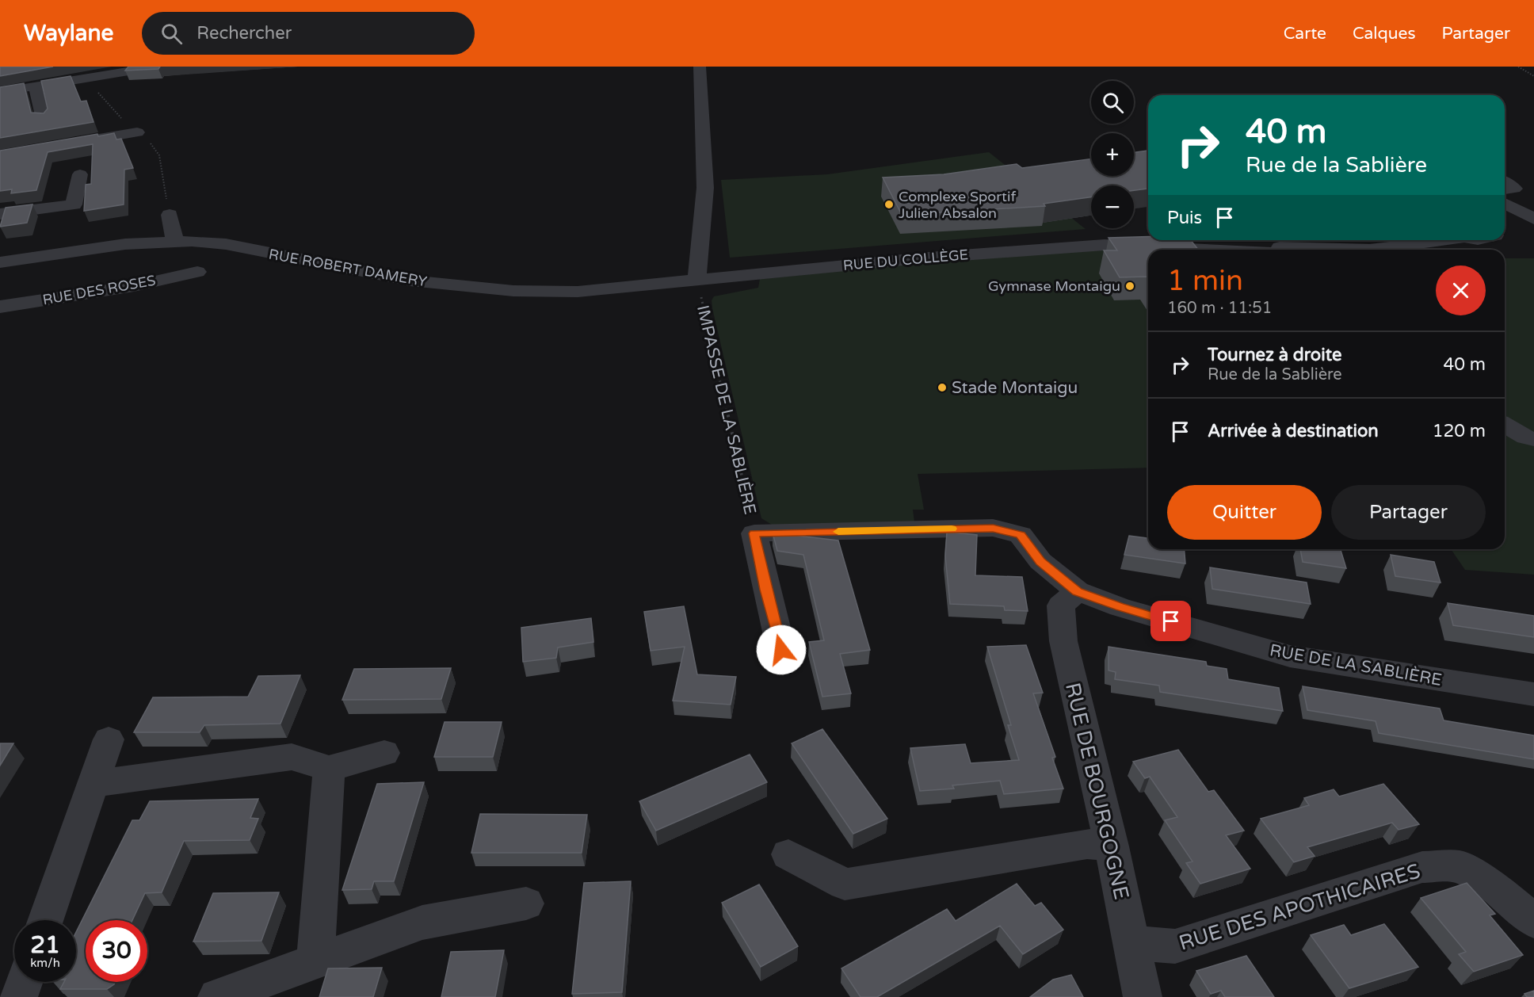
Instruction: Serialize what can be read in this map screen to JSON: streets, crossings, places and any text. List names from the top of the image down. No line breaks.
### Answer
{"streets":{"street":["RUE DU COLLÈGE","RUE ROBERT DAMERY","RUE DES ROSES","IMPASSE DE LA SABLIÈRE","RUE DE LA SABLIÈRE","RUE DE BOURGOGNE","RUE DES APOTHICAIRES"]},"crossings":[["RUE DU COLLÈGE","RUE ROBERT DAMERY"],["RUE DU COLLÈGE","IMPASSE DE LA SABLIÈRE"],["RUE ROBERT DAMERY","IMPASSE DE LA SABLIÈRE"],["IMPASSE DE LA SABLIÈRE","RUE DE LA SABLIÈRE"],["RUE DE LA SABLIÈRE","RUE DE BOURGOGNE"],["RUE DE BOURGOGNE","RUE DES APOTHICAIRES"]],"places":["Complexe Sportif Julien Absalon","Gymnase Montaigu","Stade Montaigu"],"page":{"header":"Waylane","search":"Rechercher","nav":["Carte","Calques","Partager"],"map_buttons":["+","−"],"turn":["40 m","Rue de la Sablière"],"then":"Puis","heading":["1 min","160 m · 11:51"],"list":[{"name":"Tournez à droite","note":"Rue de la Sablière","value":"40 m"},{"name":"Arrivée à destination","value":"120 m"}],"buttons":["Quitter","Partager"],"speed":"21 km/h","limit":"30"}}
